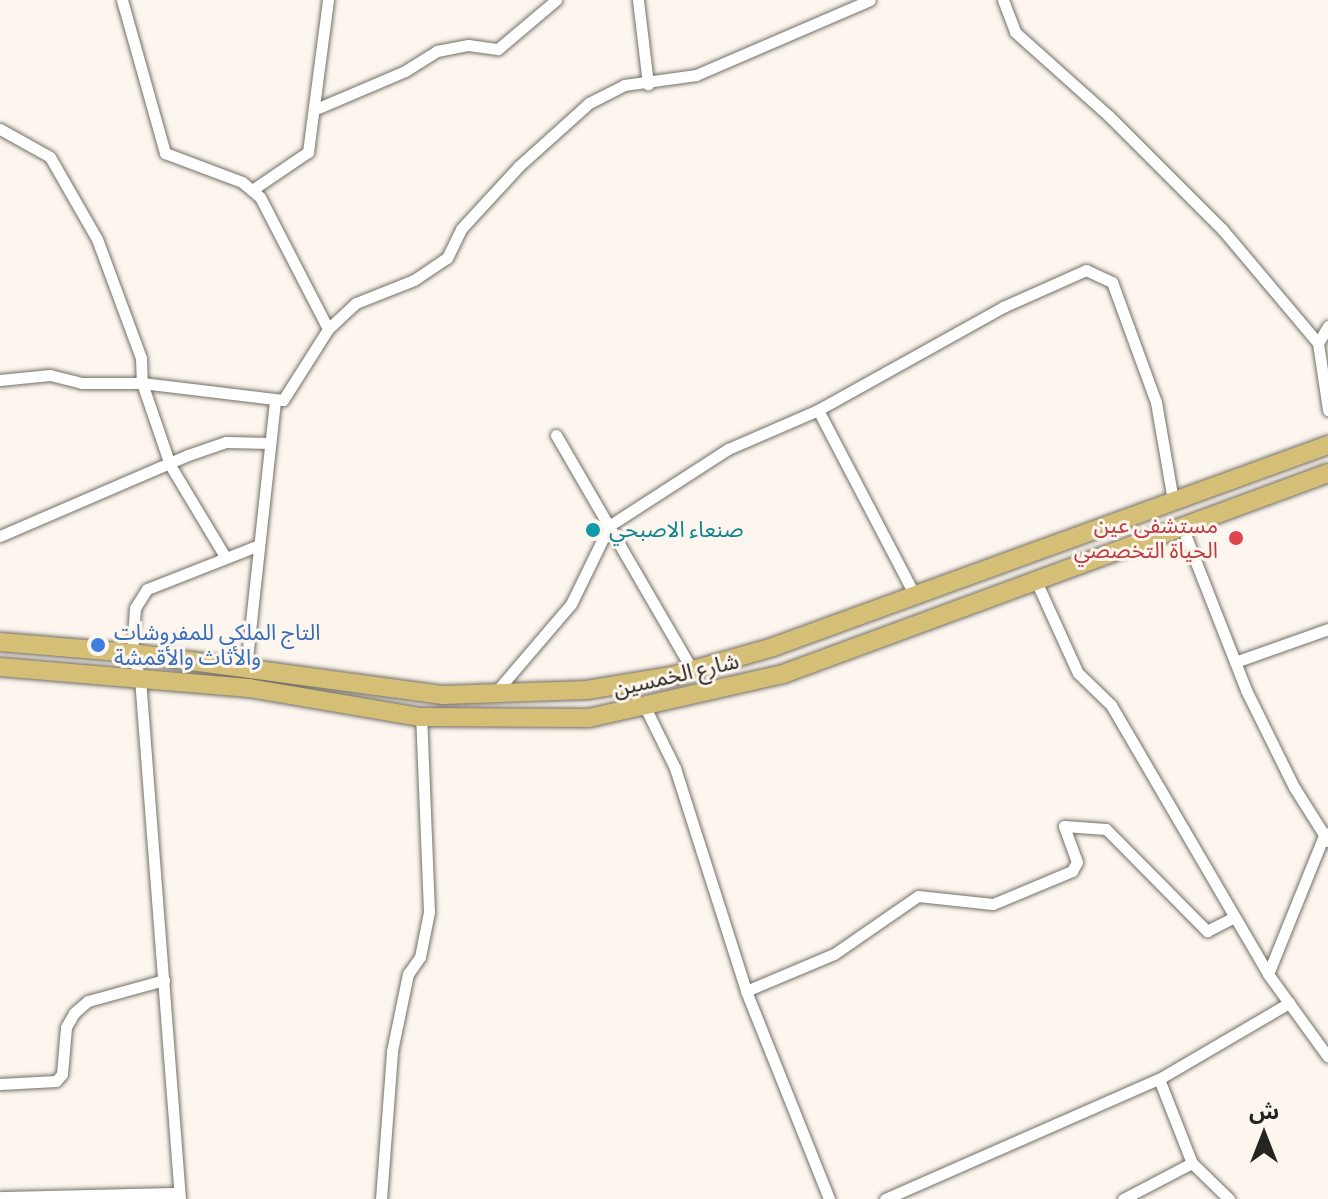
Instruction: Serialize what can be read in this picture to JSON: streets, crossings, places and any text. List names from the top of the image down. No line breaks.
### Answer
{"streets":{"main road":["شارع الخمسين"]},"places":["صنعاء الاصبحي","مستشفى عين الحياة التخصصي","التاج الملكي للمفروشات والأثاث والأقمشة"],"north":"top"}
